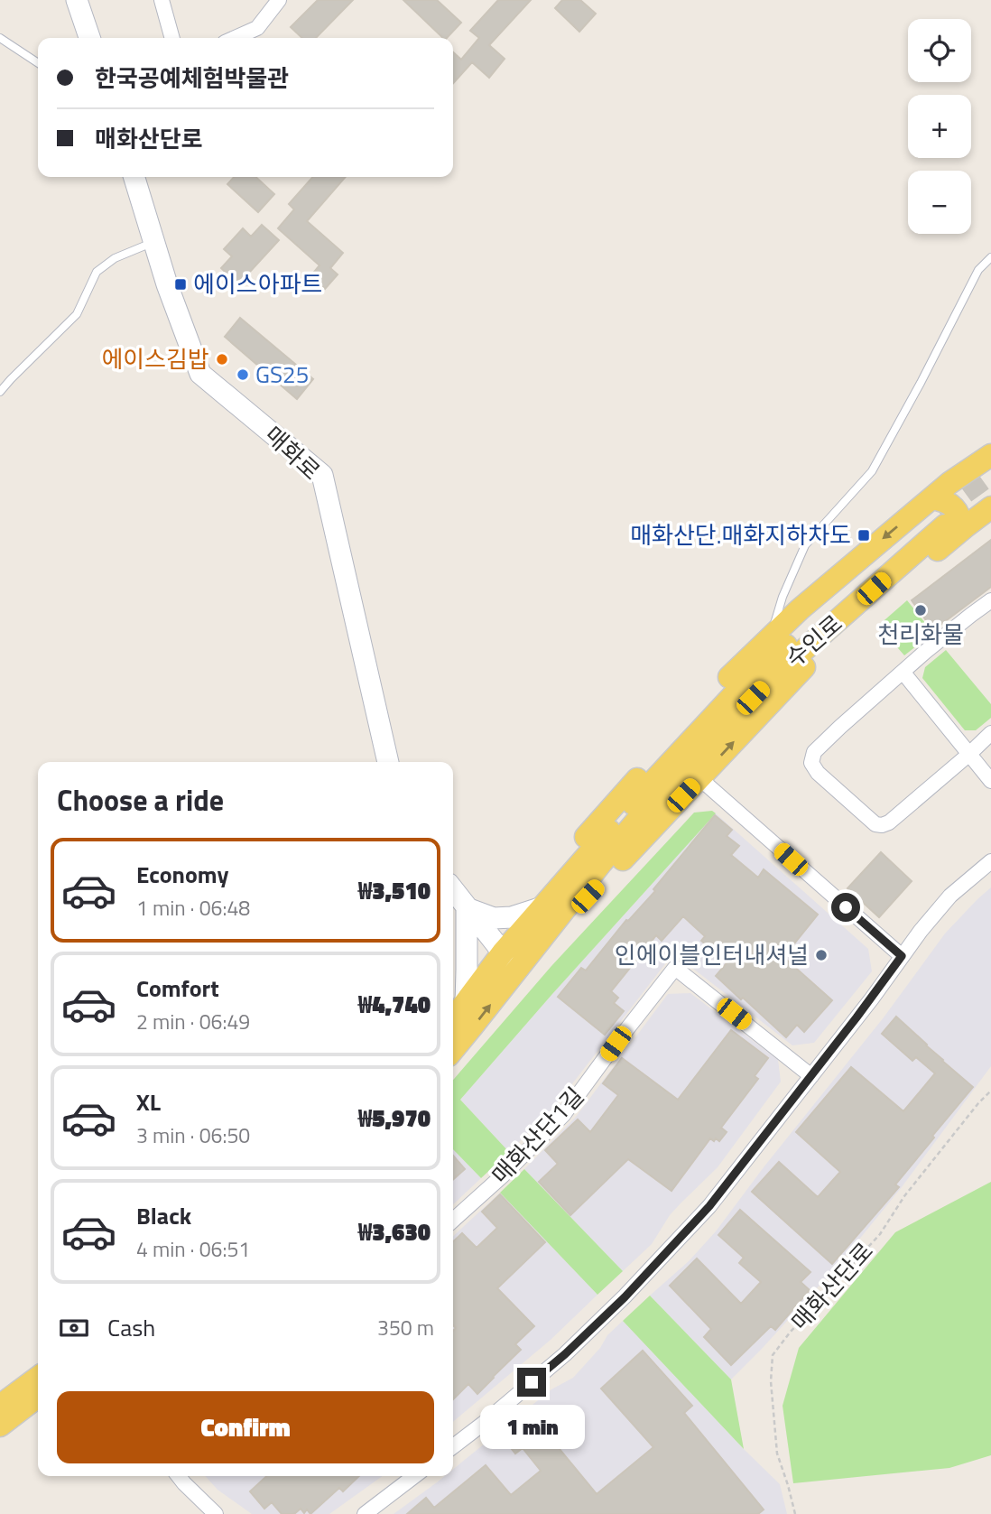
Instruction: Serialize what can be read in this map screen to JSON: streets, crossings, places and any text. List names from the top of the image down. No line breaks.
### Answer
{"streets":{"main road":["수인로"],"street":["매화로","매화산단1길"],"path":["매화산단로"]},"places":{"transit":["에이스아파트","매화산단.매화지하차도"],"other":["에이스김밥","GS25","천리화물","인에이블인터내셔널"]},"page":{"map_buttons":["+","−"],"banner":["한국공예체험박물관","매화산단로"],"heading":"Choose a ride","list":[{"name":"Economy","note":"1 min · 06:48","value":"₩3,510"},{"name":"Comfort","note":"2 min · 06:49","value":"₩4,740"},{"name":"XL","note":"3 min · 06:50","value":"₩5,970"},{"name":"Black","note":"4 min · 06:51","value":"₩3,630"}],"pay":["Cash","350 m"],"buttons":"Confirm","bubble":"1 min"}}
